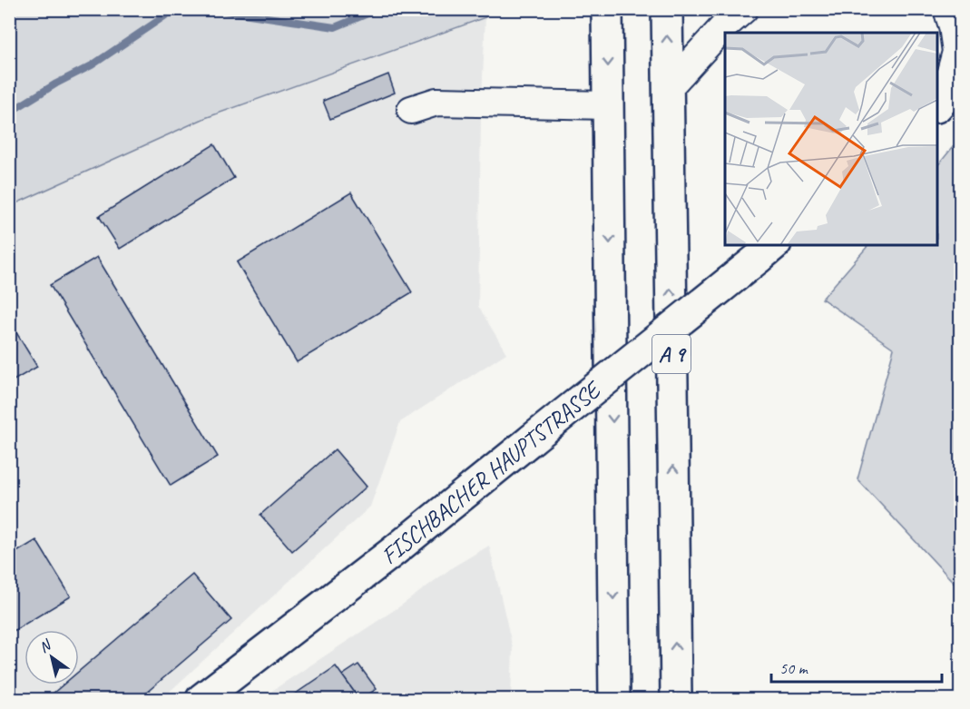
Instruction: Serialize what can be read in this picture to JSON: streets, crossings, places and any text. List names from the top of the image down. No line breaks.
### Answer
{"streets":{"main road":["A 9","FISCHBACHER HAUPTSTRASSE"]},"scale_bar":"50 m","north":"top left"}
